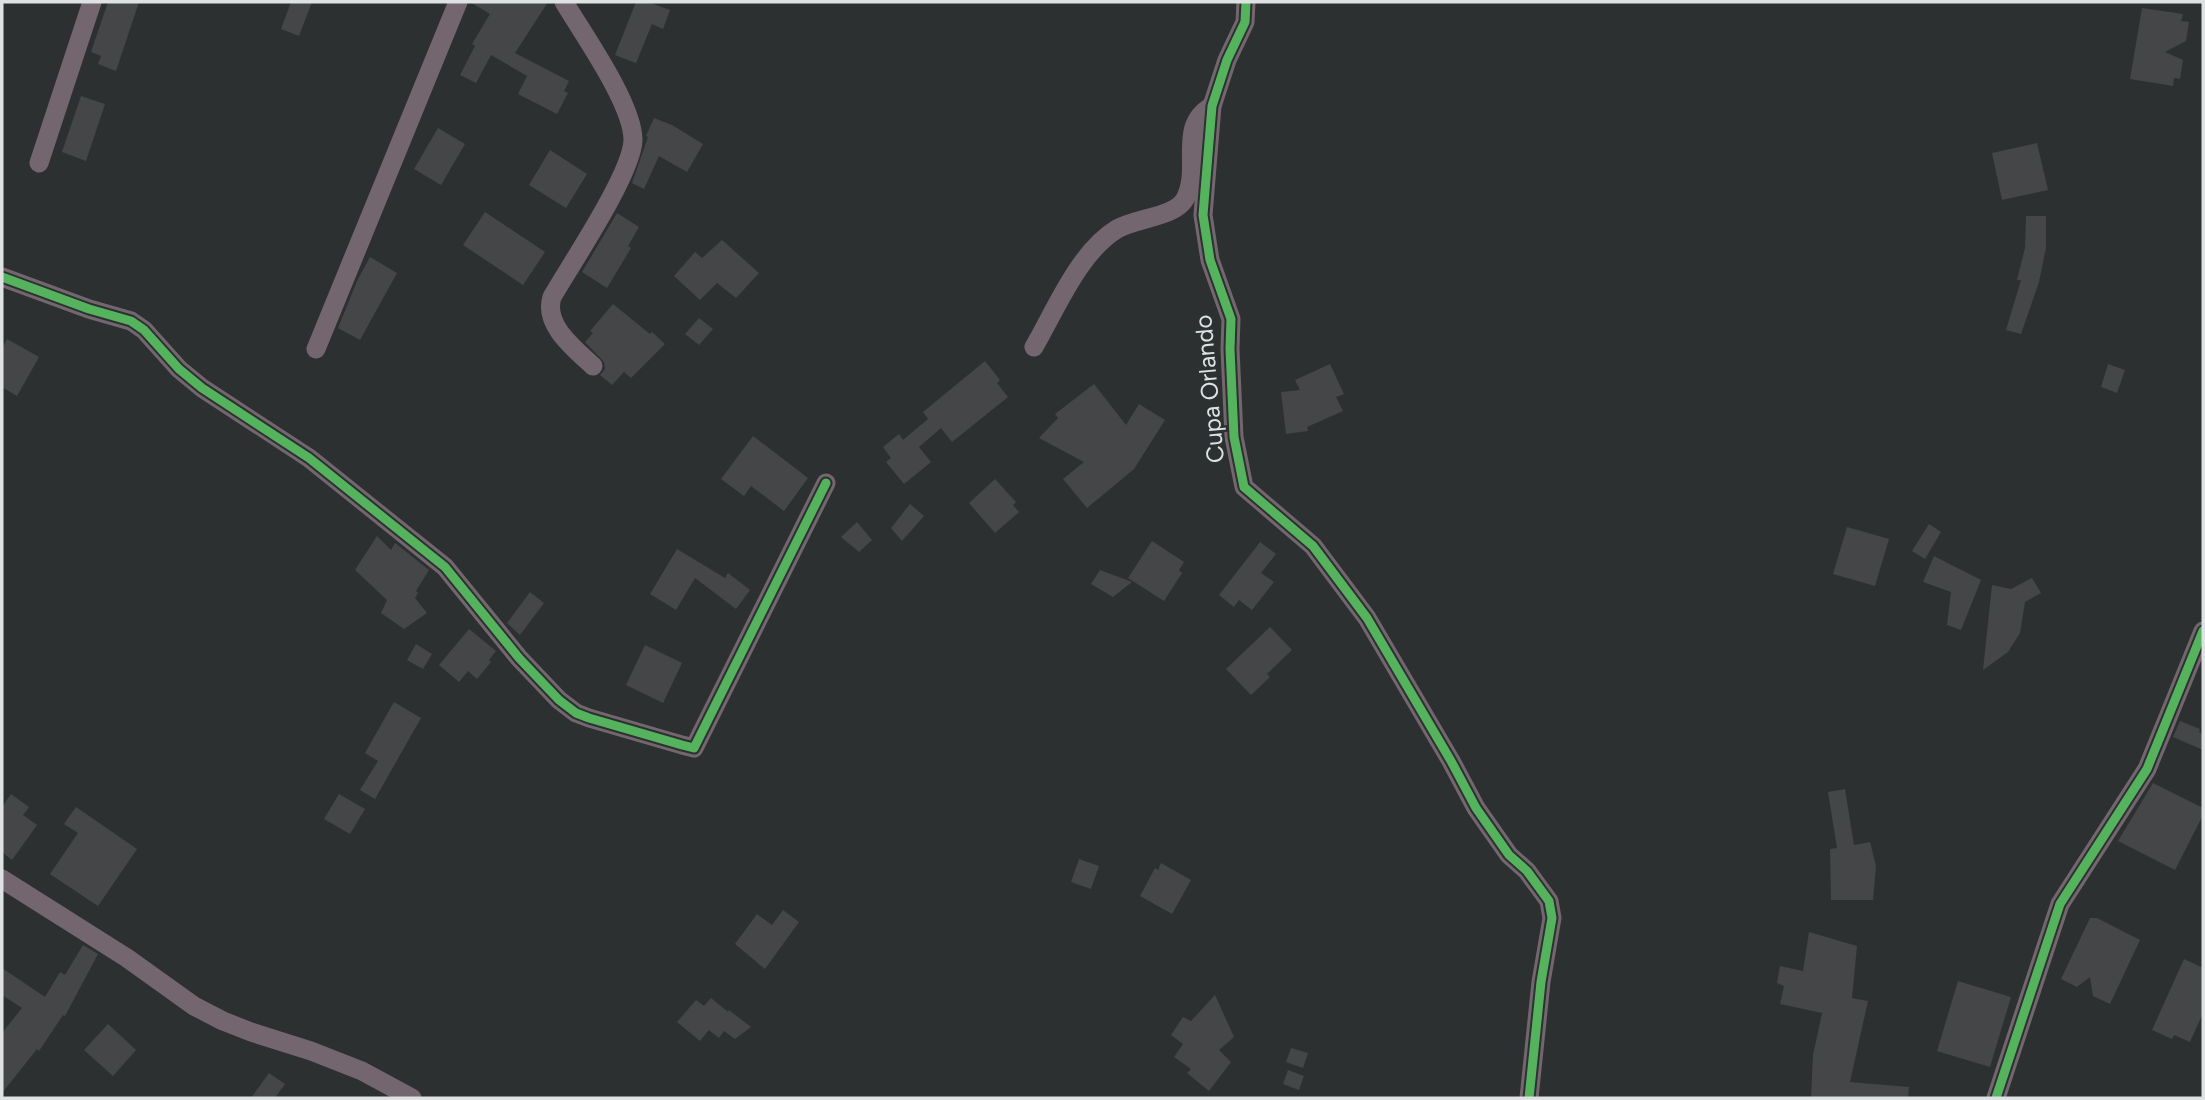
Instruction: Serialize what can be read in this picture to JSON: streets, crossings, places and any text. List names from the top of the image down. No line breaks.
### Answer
{"streets":{"street":["Cupa Orlando"]}}
